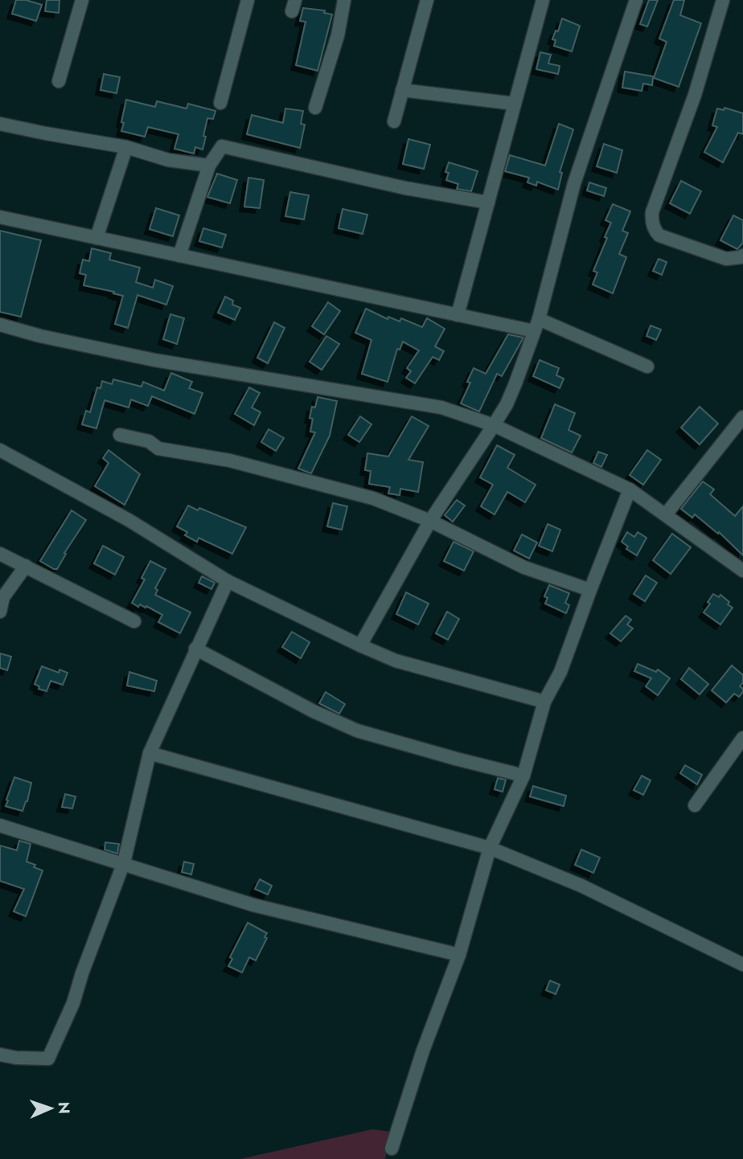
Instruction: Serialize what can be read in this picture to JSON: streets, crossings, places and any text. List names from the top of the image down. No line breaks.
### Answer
{"north":"right"}
